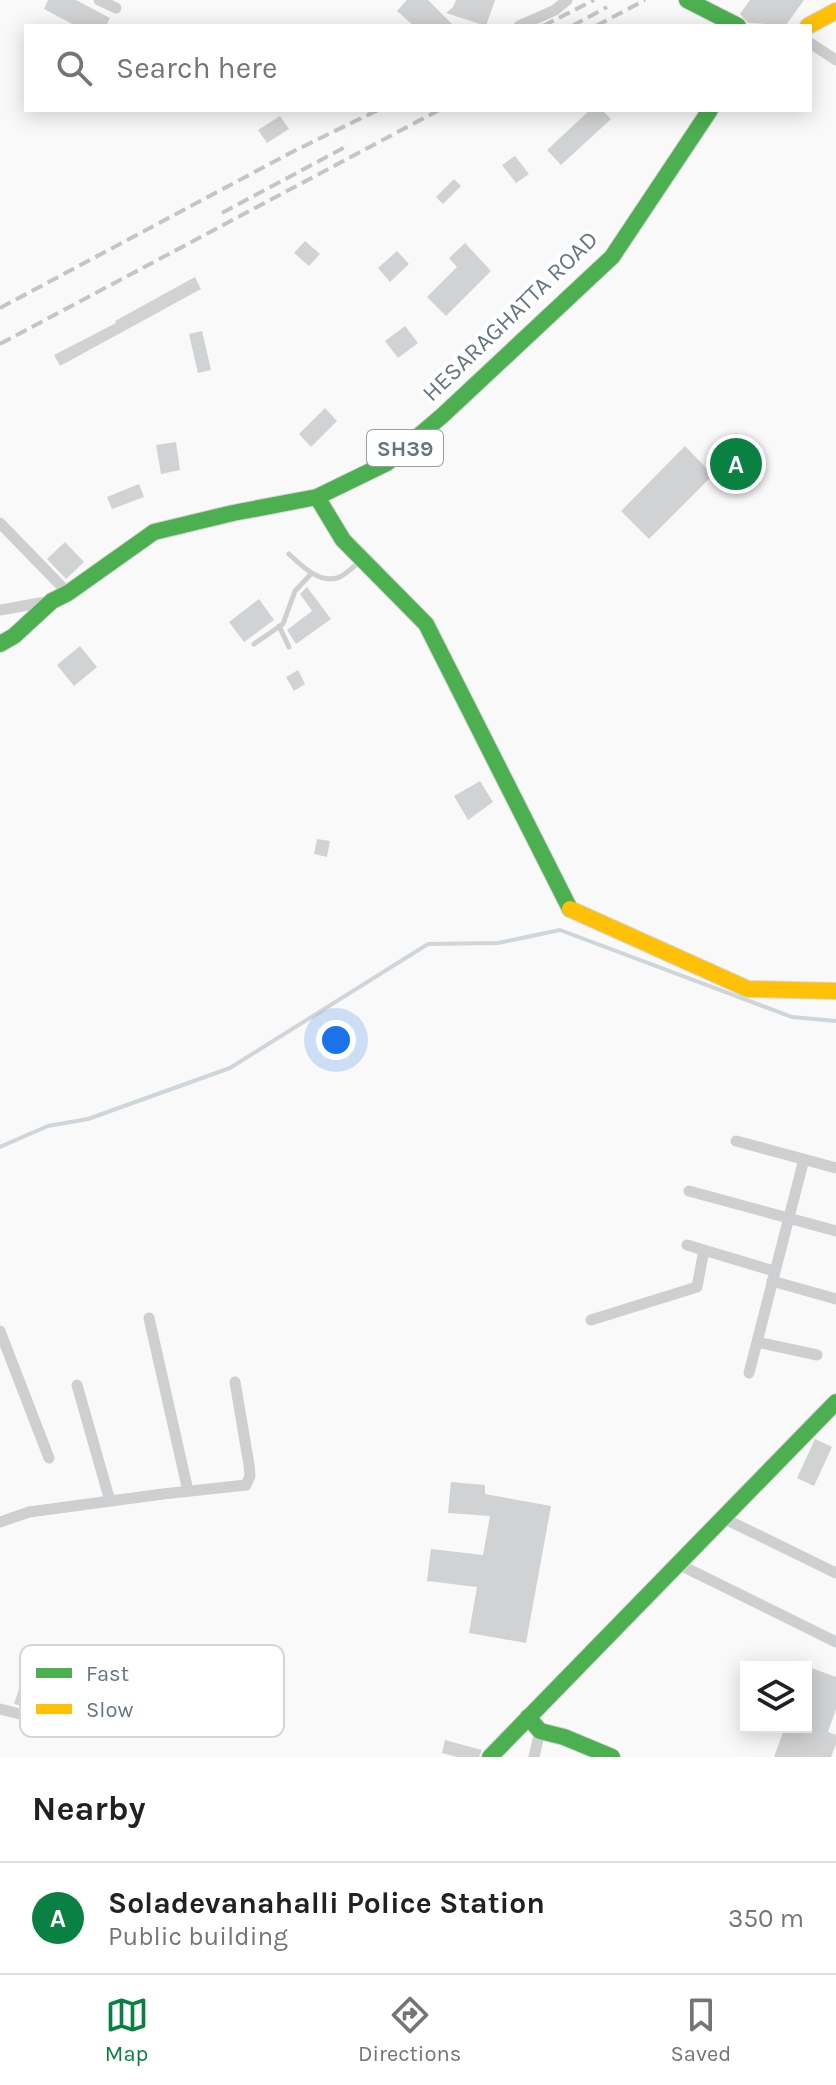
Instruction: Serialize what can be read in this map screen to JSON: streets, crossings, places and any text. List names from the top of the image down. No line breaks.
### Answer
{"streets":{"street":["HESARAGHATTA ROAD","SH39"]},"legend":["Fast","Slow"],"page":{"search":"Search here","pins":"A","heading":"Nearby","list":[{"mark":"A","name":"Soladevanahalli Police Station","note":"Public building","value":"350 m"}],"nav":["Map","Directions","Saved"]}}
